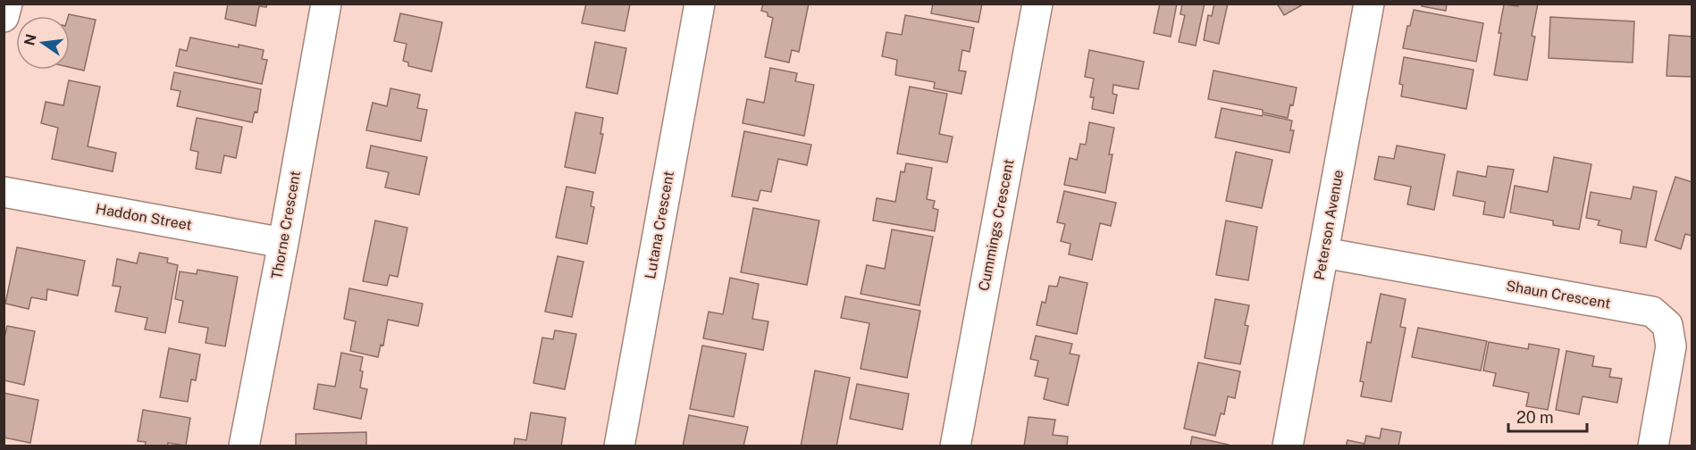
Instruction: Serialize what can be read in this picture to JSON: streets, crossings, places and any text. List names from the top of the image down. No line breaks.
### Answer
{"streets":{"street":["Haddon Street","Thorne Crescent","Lutana Crescent","Cummings Crescent","Peterson Avenue","Shaun Crescent"]},"crossings":[["Haddon Street","Thorne Crescent"],["Peterson Avenue","Shaun Crescent"]],"scale_bar":"20 m","north":"left"}
